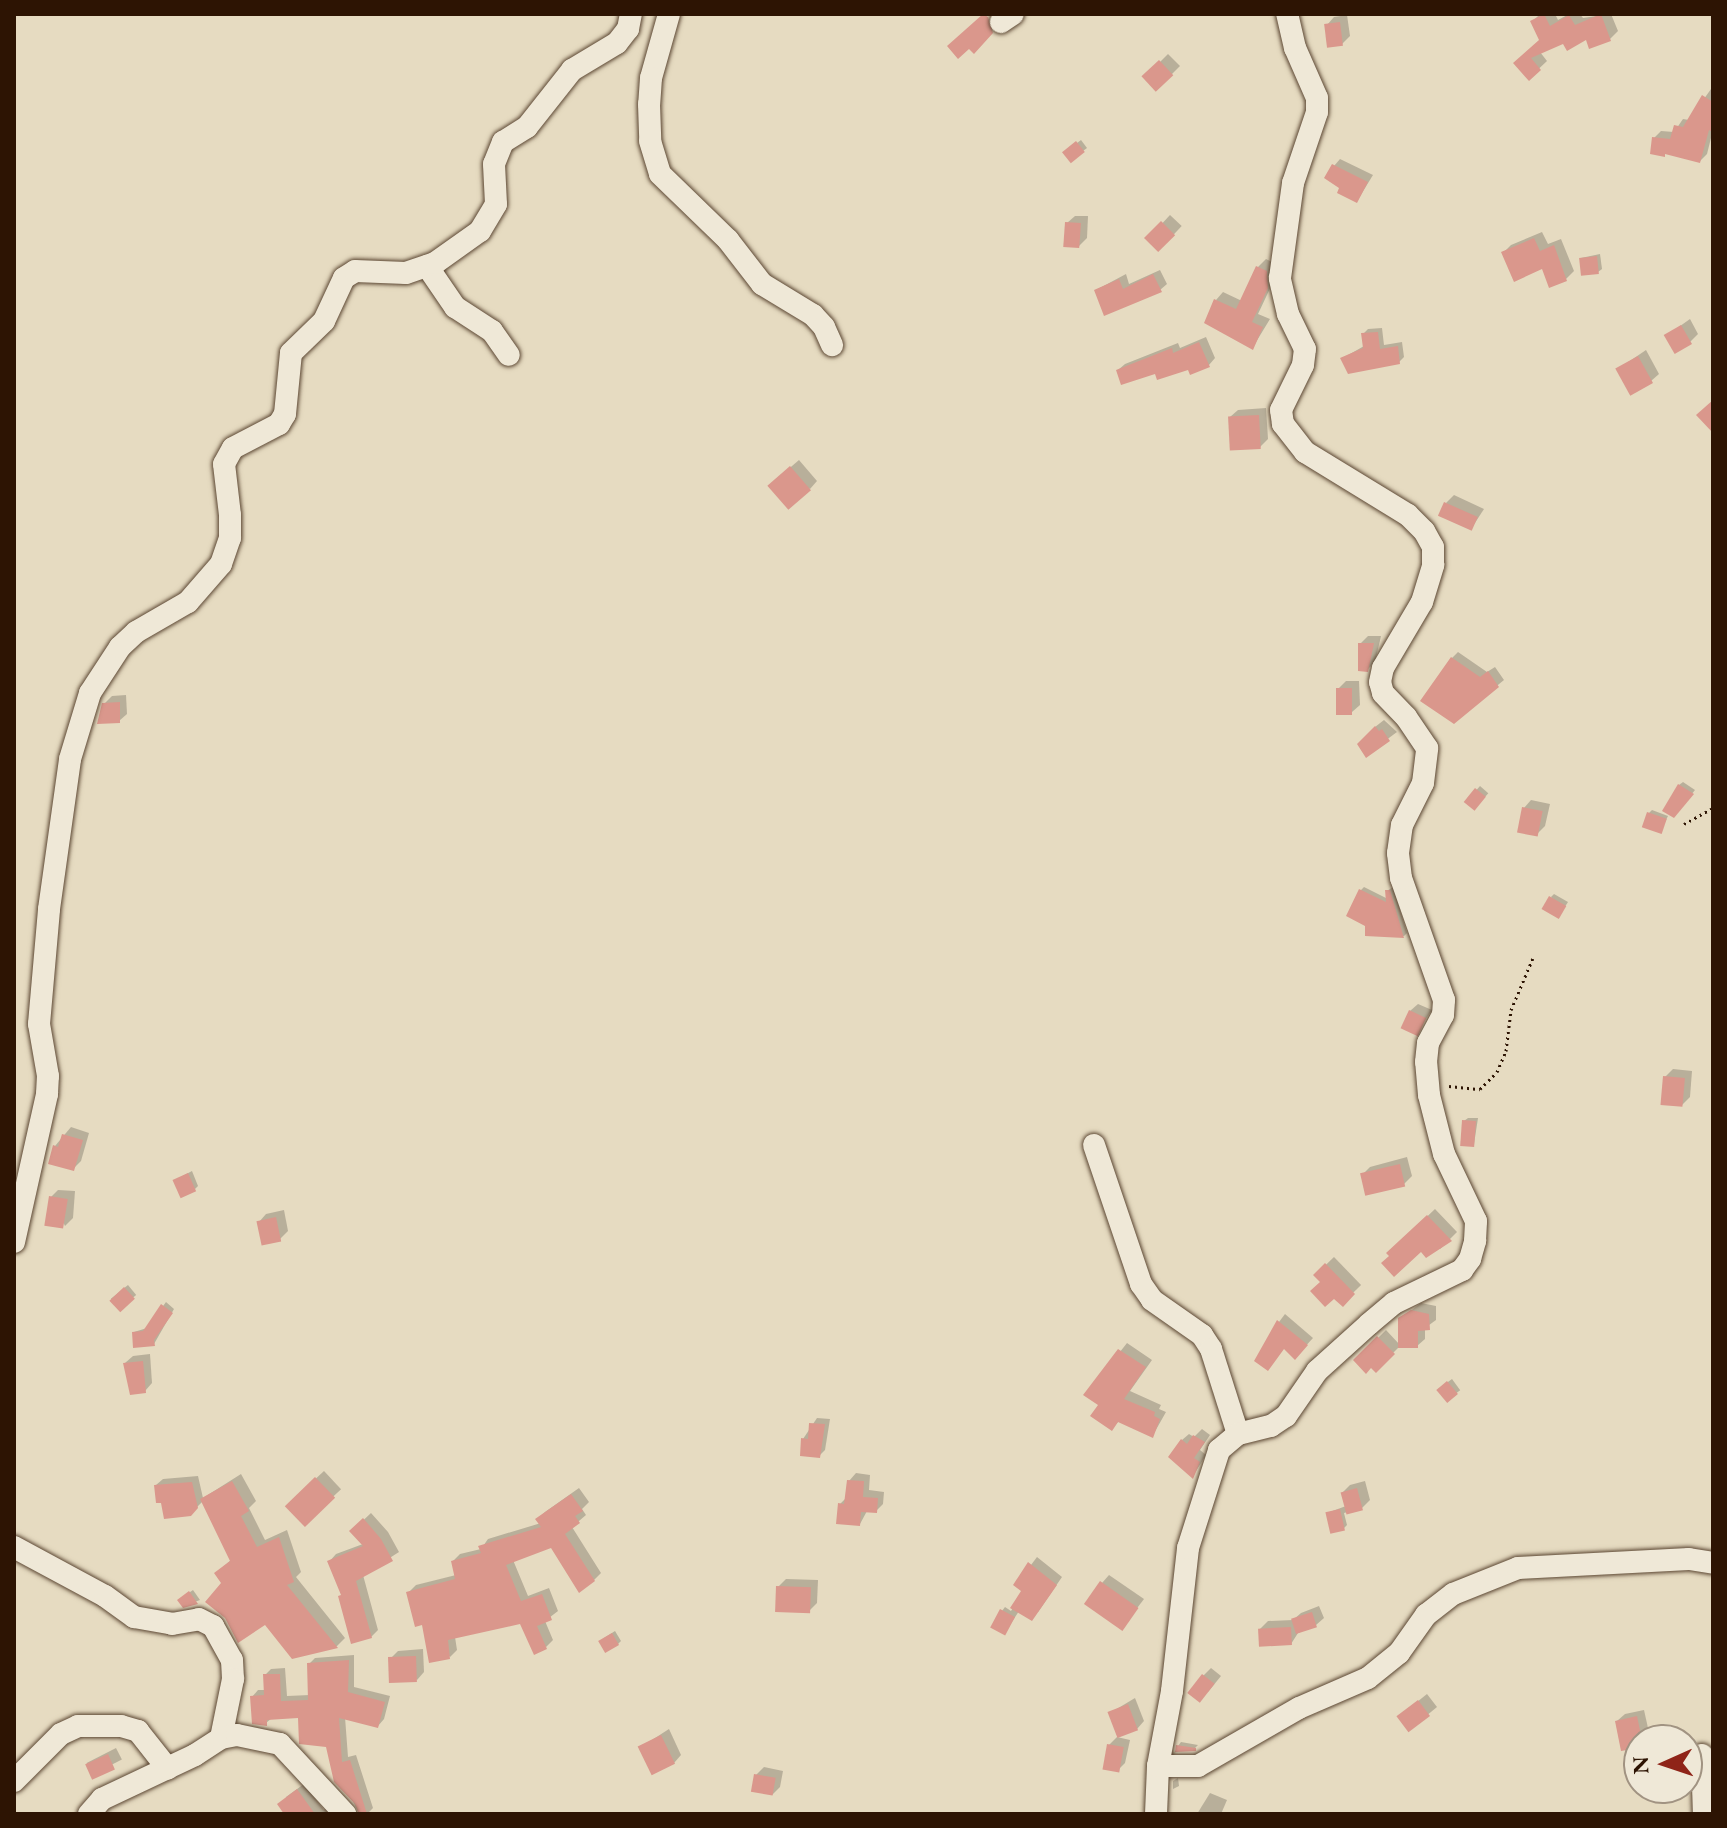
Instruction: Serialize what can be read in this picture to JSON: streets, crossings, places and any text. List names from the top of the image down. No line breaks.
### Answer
{"north":"left"}
